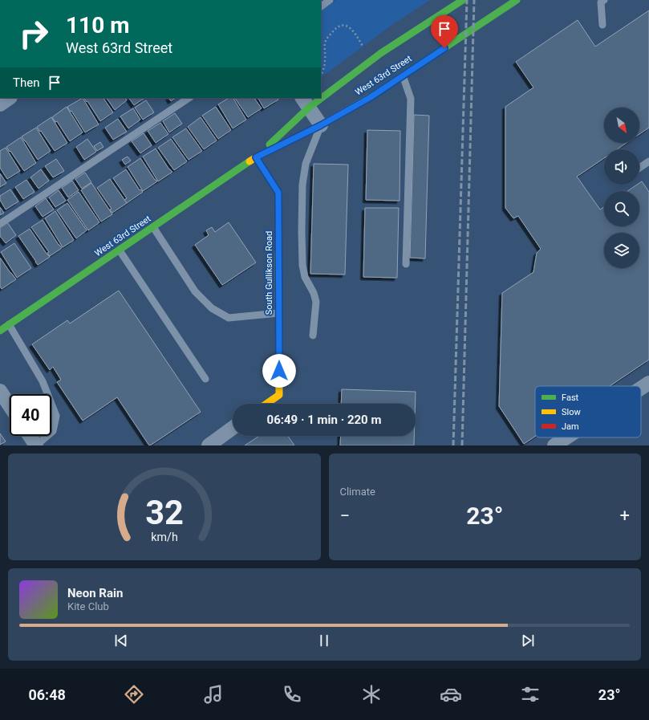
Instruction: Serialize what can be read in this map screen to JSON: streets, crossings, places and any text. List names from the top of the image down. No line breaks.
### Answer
{"streets":{"main road":["West 63rd Street","South Gullikson Road"]},"crossings":[["West 63rd Street","South Gullikson Road"]],"legend":["Fast","Slow","Jam"],"north":"bottom right","page":{"turn":["110 m","West 63rd Street"],"then":"Then","limit":"40","trip":"06:49 · 1 min · 220 m","tile":"Climate","heat":["−","23°","+"],"song":["Neon Rain","Kite Club"],"tabs":["06:48","23°"],"gauge":["32","km/h"]}}
